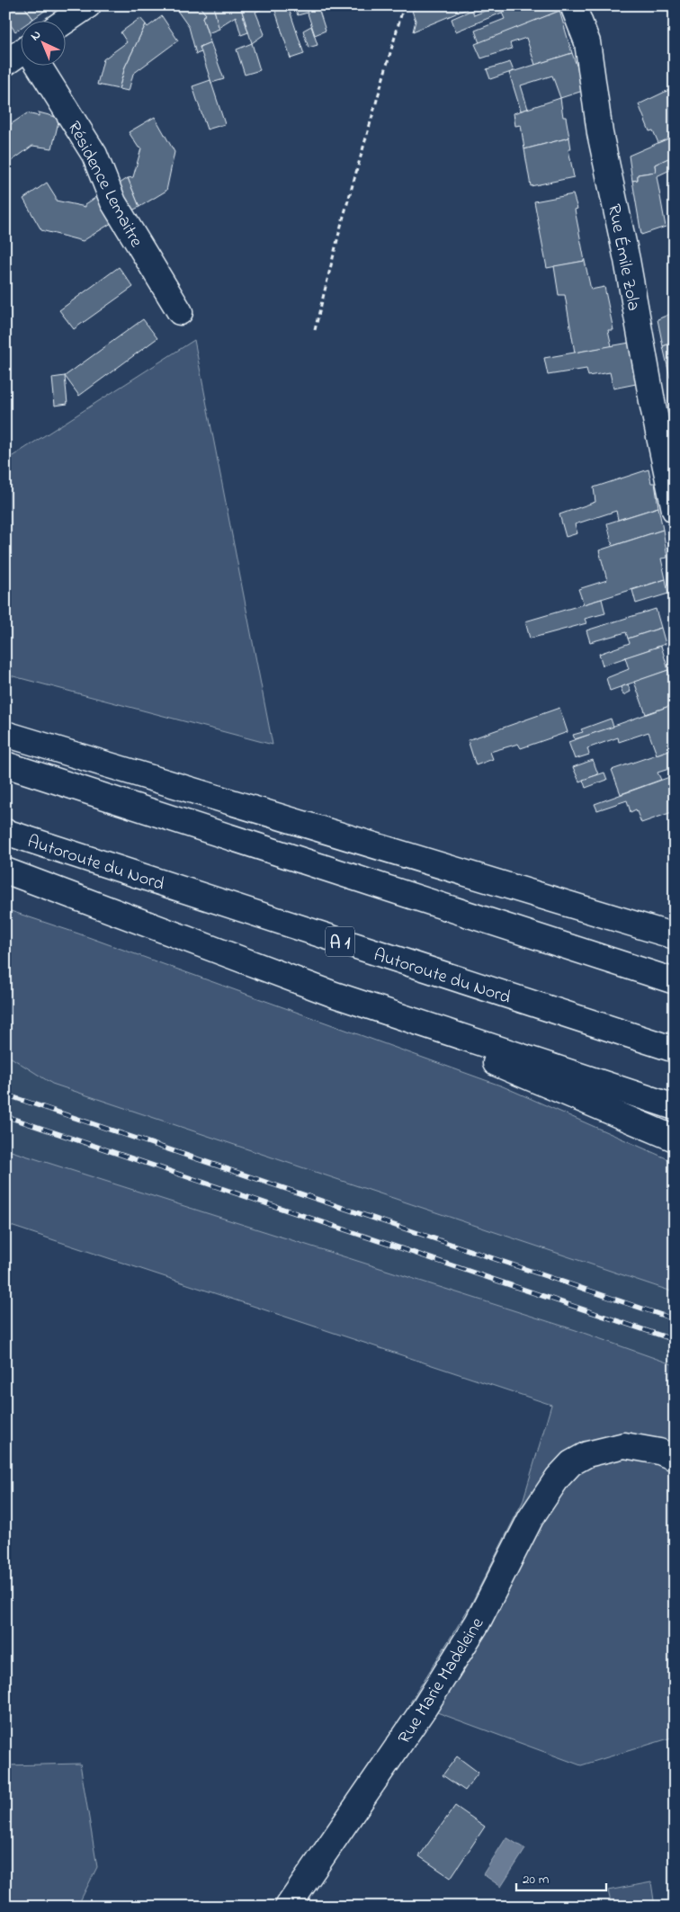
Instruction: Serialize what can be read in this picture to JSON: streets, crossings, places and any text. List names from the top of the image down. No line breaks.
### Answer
{"streets":{"main road":["Résidence Lemaitre","Rue Émile Zola","Autoroute du Nord","A 1","Rue Marie Madeleine"]},"scale_bar":"20 m","north":"top left"}
